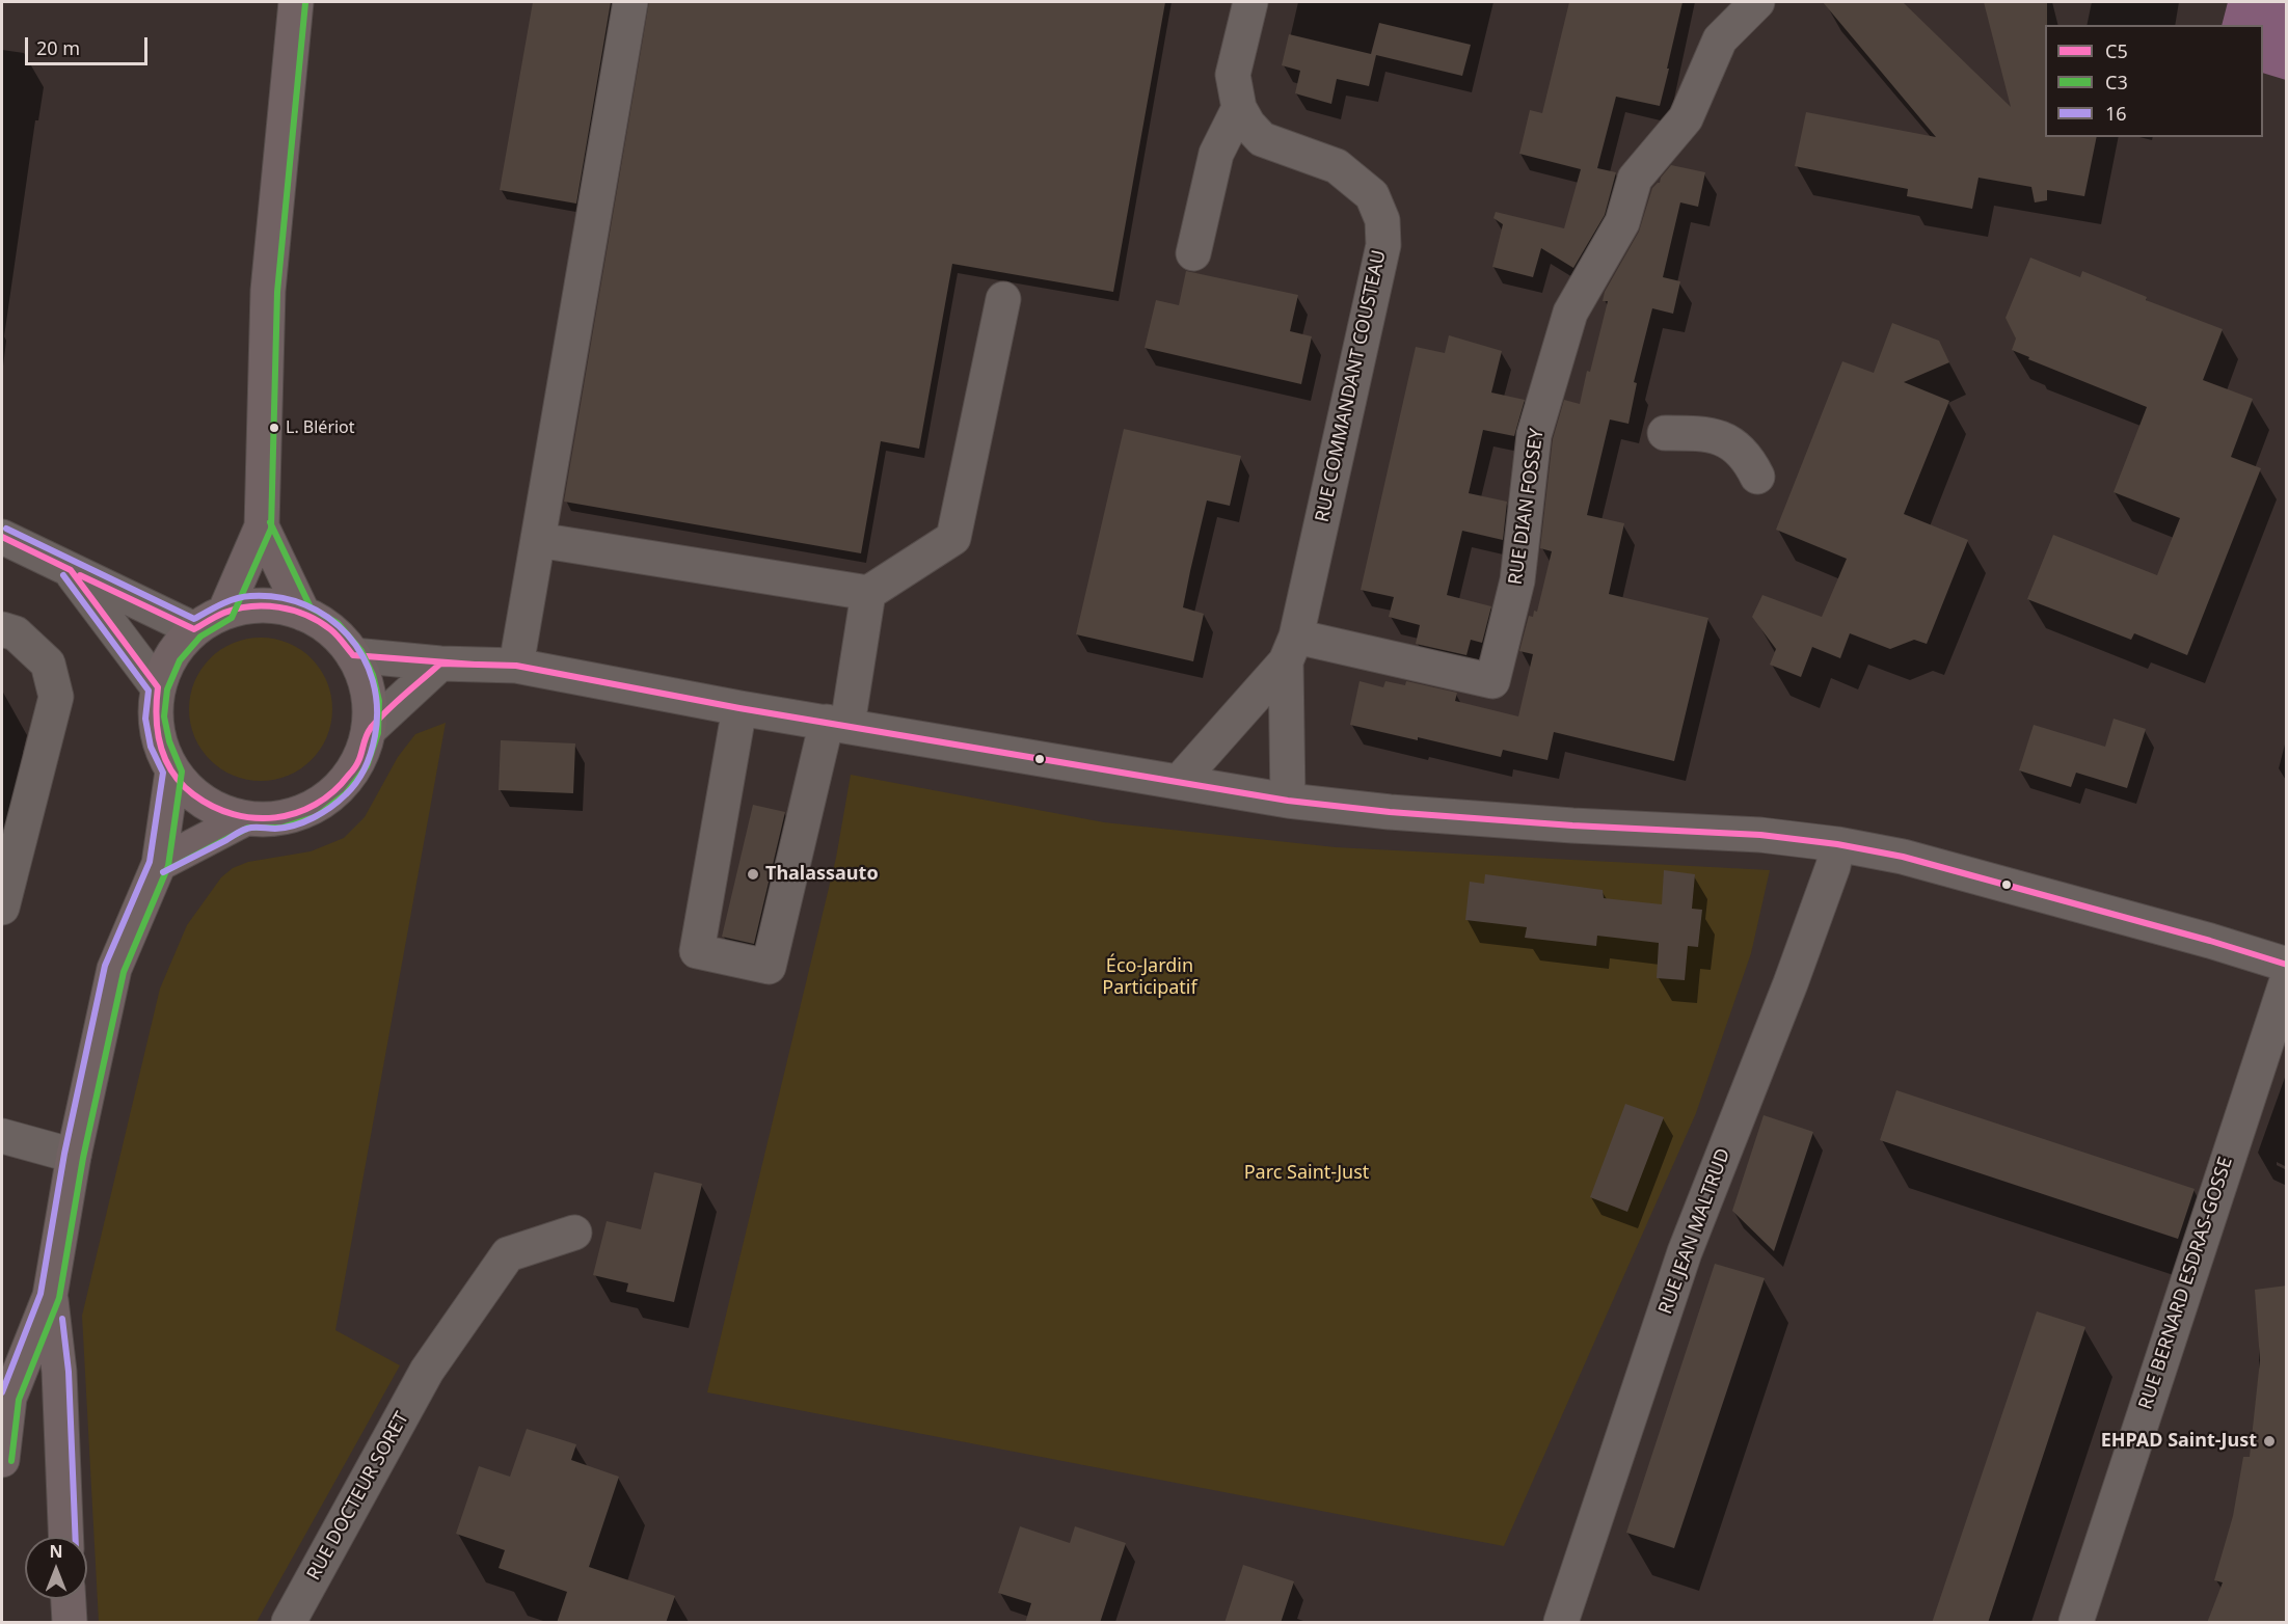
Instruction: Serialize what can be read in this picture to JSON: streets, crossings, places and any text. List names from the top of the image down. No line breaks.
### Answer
{"streets":{"street":["RUE COMMANDANT COUSTEAU","RUE DIAN FOSSEY","RUE JEAN MALTRUD","RUE BERNARD ESDRAS-GOSSE","RUE DOCTEUR SORET"]},"crossings":[["RUE COMMANDANT COUSTEAU","RUE DIAN FOSSEY"]],"parks":["Éco-Jardin Participatif","Parc Saint-Just"],"places":["L. Blériot","Thalassauto","EHPAD Saint-Just"],"lines":["transit line C3","transit line 16","transit line C5"],"legend":["C5","C3","16"],"scale_bar":"20 m","north":"top"}
